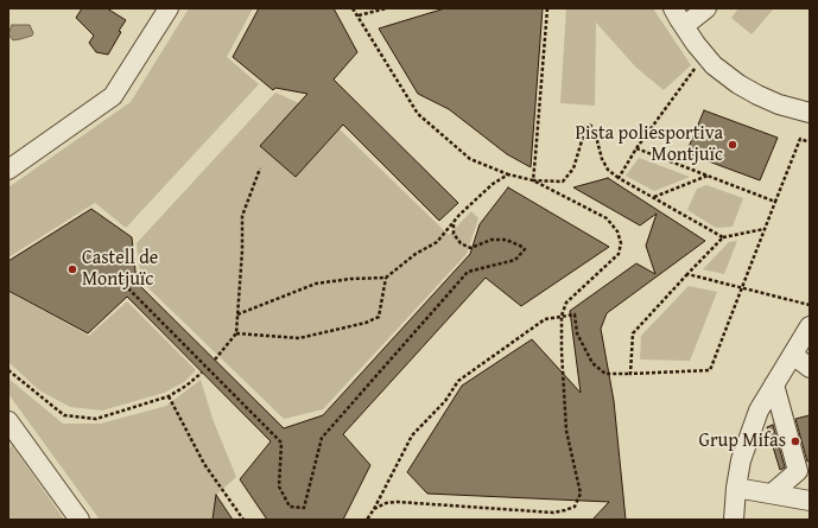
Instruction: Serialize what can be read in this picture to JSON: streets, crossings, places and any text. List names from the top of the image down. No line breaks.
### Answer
{"places":["Pista poliesportiva Montjuïc","Castell de Montjuïc","Grup Mifas"]}
